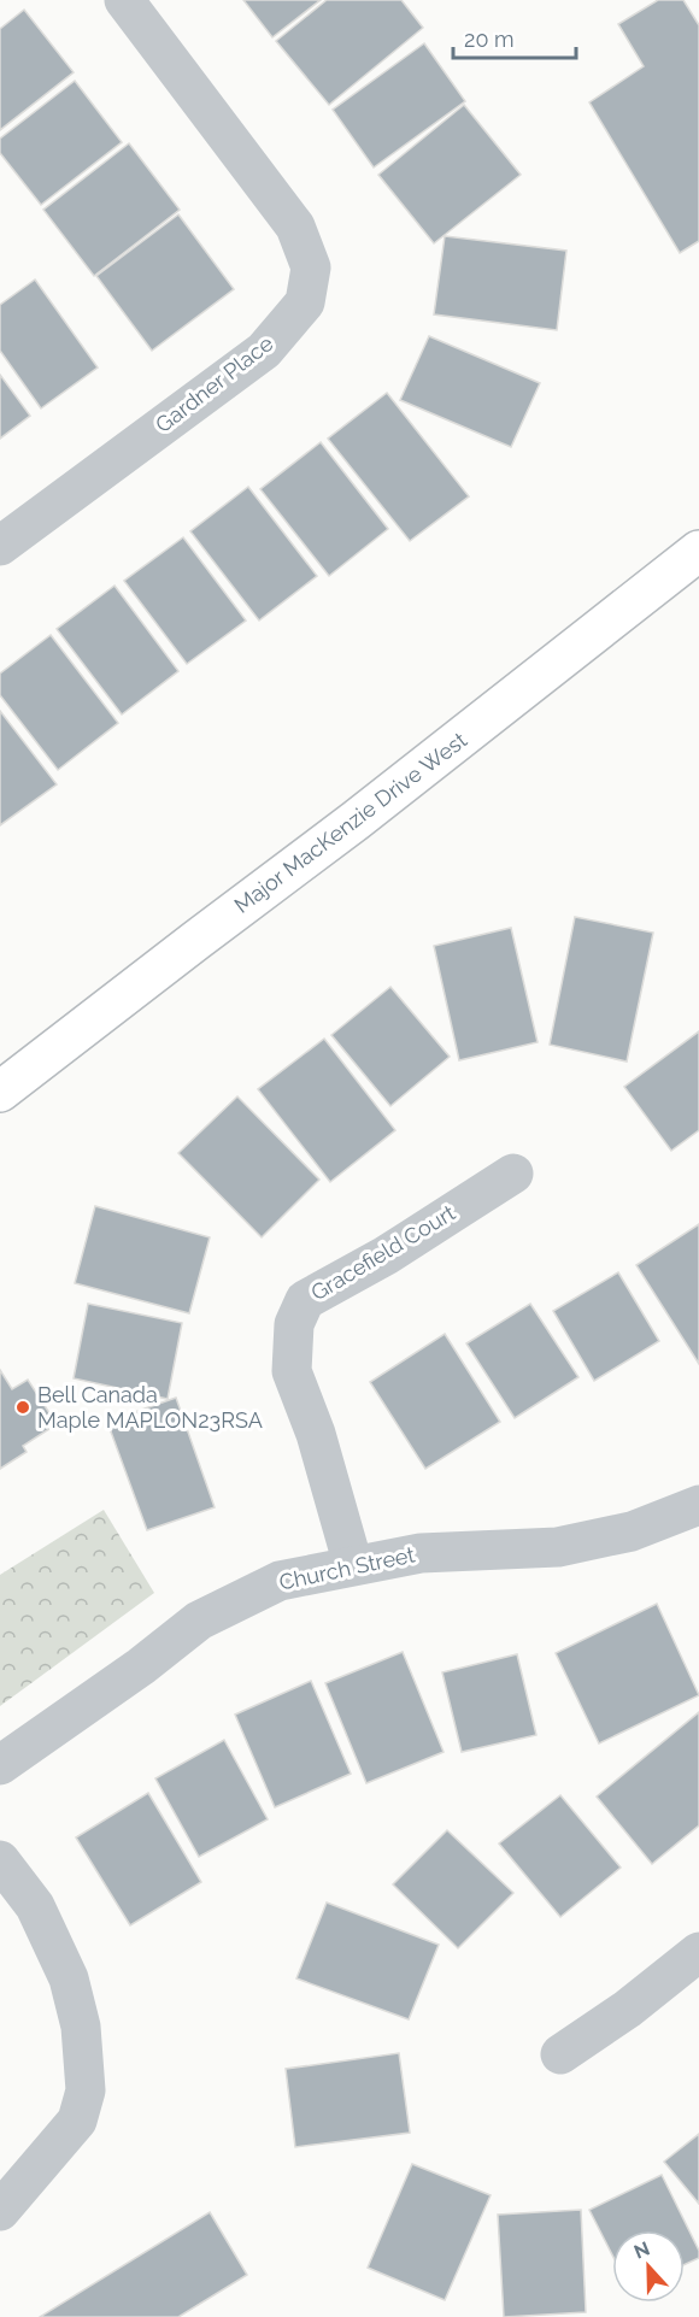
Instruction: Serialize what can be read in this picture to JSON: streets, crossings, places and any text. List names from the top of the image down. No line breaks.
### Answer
{"streets":{"main road":["Major MacKenzie Drive West"],"street":["Gardner Place","Gracefield Court","Church Street"]},"crossings":[["Gracefield Court","Church Street"]],"places":["Bell Canada Maple MAPLON23RSA"],"scale_bar":"20 m","north":"top"}
